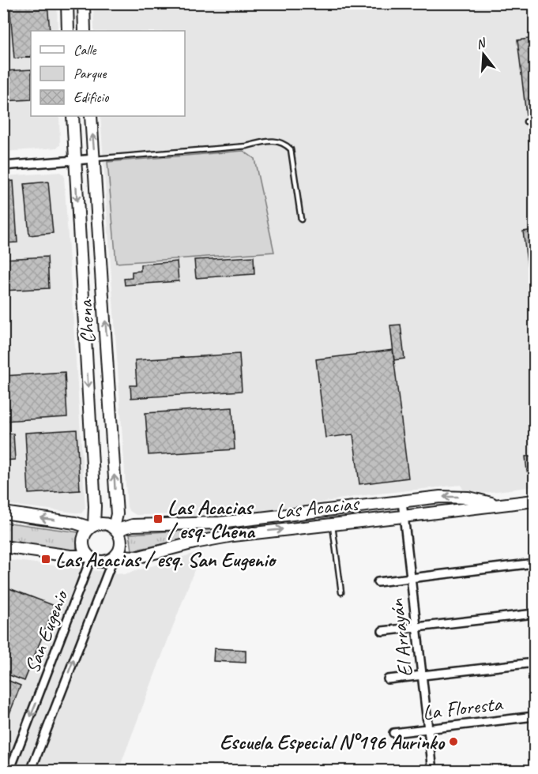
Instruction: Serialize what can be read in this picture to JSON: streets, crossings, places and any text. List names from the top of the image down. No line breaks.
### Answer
{"streets":{"main road":["Chena","Las Acacias"],"street":["San Eugenio","El Arrayán","La Floresta"]},"crossings":[["Chena","Las Acacias"],["Chena","San Eugenio"],["Las Acacias","San Eugenio"],["Las Acacias","El Arrayán"],["El Arrayán","La Floresta"]],"places":{"transit":["Las Acacias / esq. Chena","Las Acacias / esq. San Eugenio"],"other":["Escuela Especial N°196 Aurinko"]},"legend":["Calle","Parque","Edificio"],"north":"top"}
